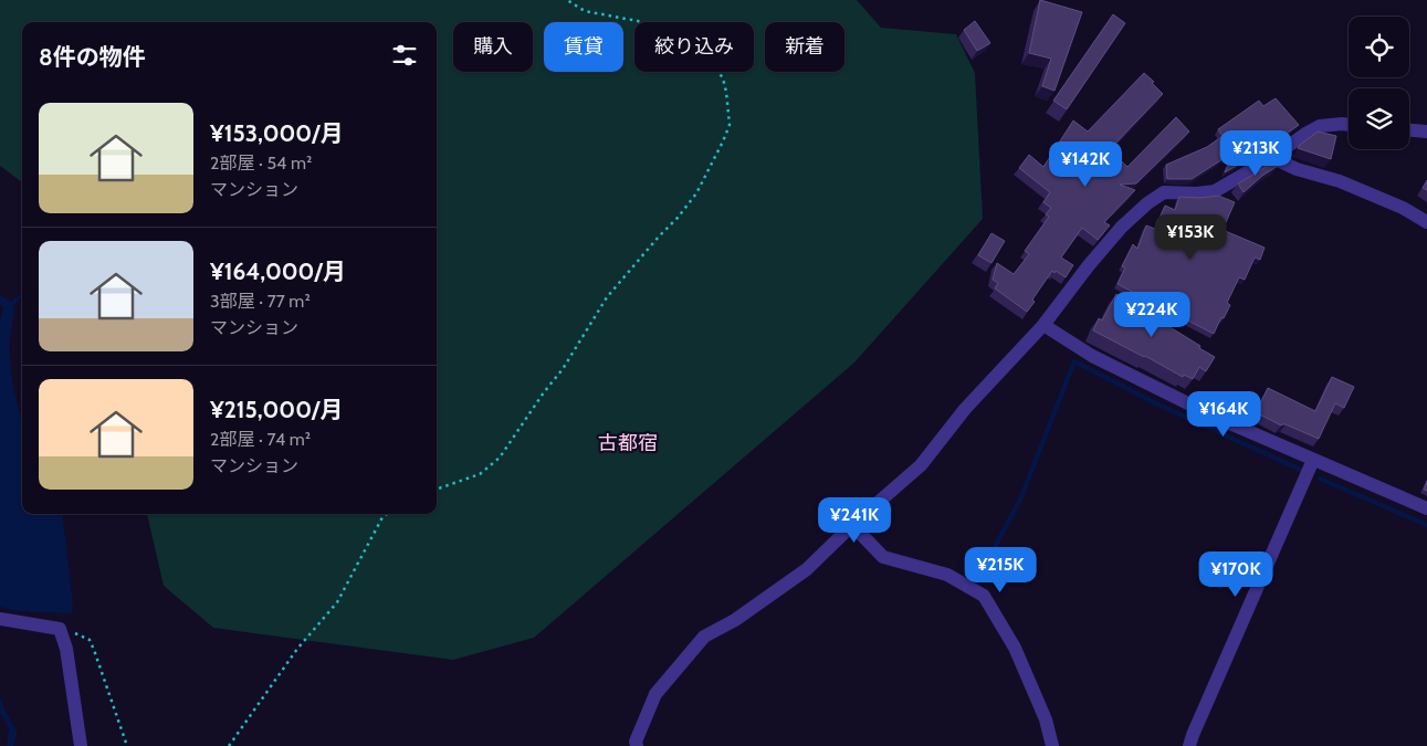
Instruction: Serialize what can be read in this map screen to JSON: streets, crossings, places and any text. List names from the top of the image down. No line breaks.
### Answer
{"districts":["古都宿"],"page":{"chip":["購入","賃貸","絞り込み","新着"],"heading":"8件の物件","list":[{"name":"¥153,000/月","note":"2部屋 · 54 m² · マンション"},{"name":"¥164,000/月","note":"3部屋 · 77 m² · マンション"},{"name":"¥215,000/月","note":"2部屋 · 74 m² · マンション"}],"price":["¥213K","¥142K","¥153K","¥224K","¥164K","¥241K","¥215K","¥170K"]}}
